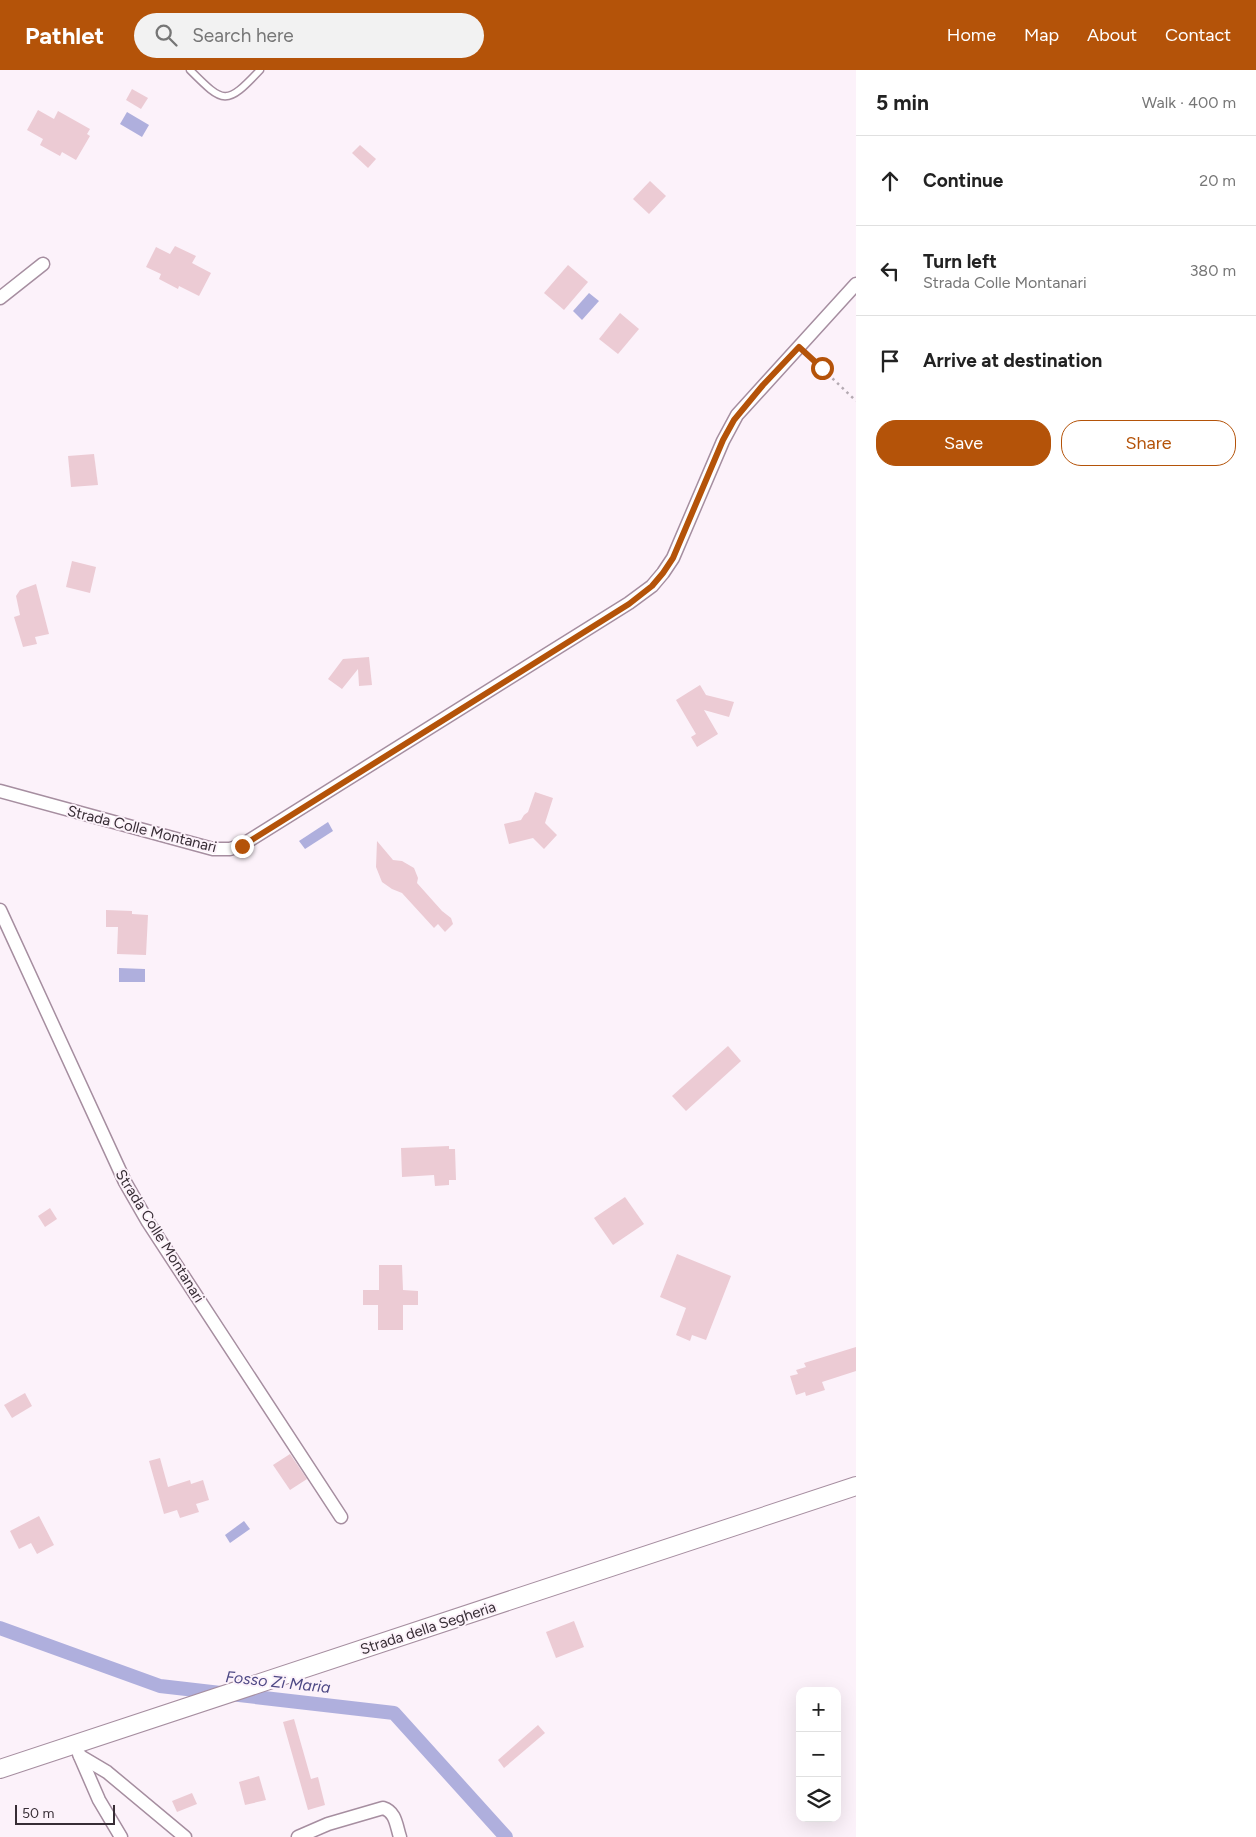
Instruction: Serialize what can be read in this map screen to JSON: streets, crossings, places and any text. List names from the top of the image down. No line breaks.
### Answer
{"streets":{"main road":["Strada della Segheria"],"street":["Strada Colle Montanari"]},"water":["Fosso Zi Maria"],"scale_bar":"50 m","page":{"header":"Pathlet","search":"Search here","nav":["Home","Map","About","Contact"],"heading":["5 min","Walk · 400 m"],"list":[["Continue","20 m"],["Turn left","Strada Colle Montanari","380 m"],"Arrive at destination"],"buttons":["Save","Share"],"map_buttons":["+","−"],"scale":"50 m"}}
